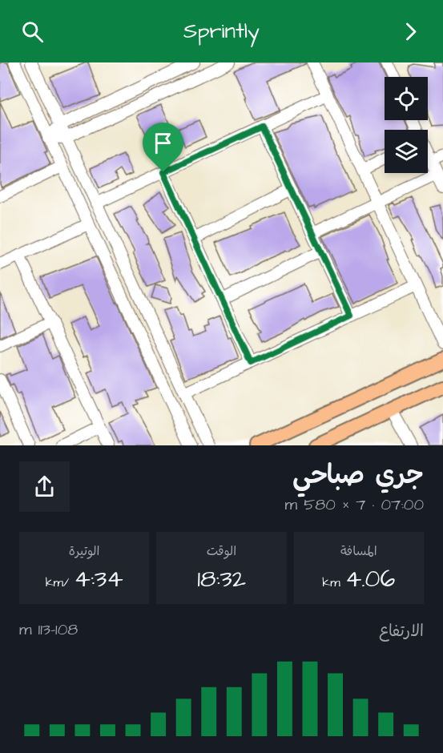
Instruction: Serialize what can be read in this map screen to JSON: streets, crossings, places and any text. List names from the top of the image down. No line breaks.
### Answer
{"page":{"header":"Sprintly","heading":["جري صباحي","07:00 · 7 × 580 m"],"stats":[["المسافة","4.06 km"],["الوقت","18:32"],["الوتيرة","4:34 /km"]],"chart":["الارتفاع","108–113 m"]}}
